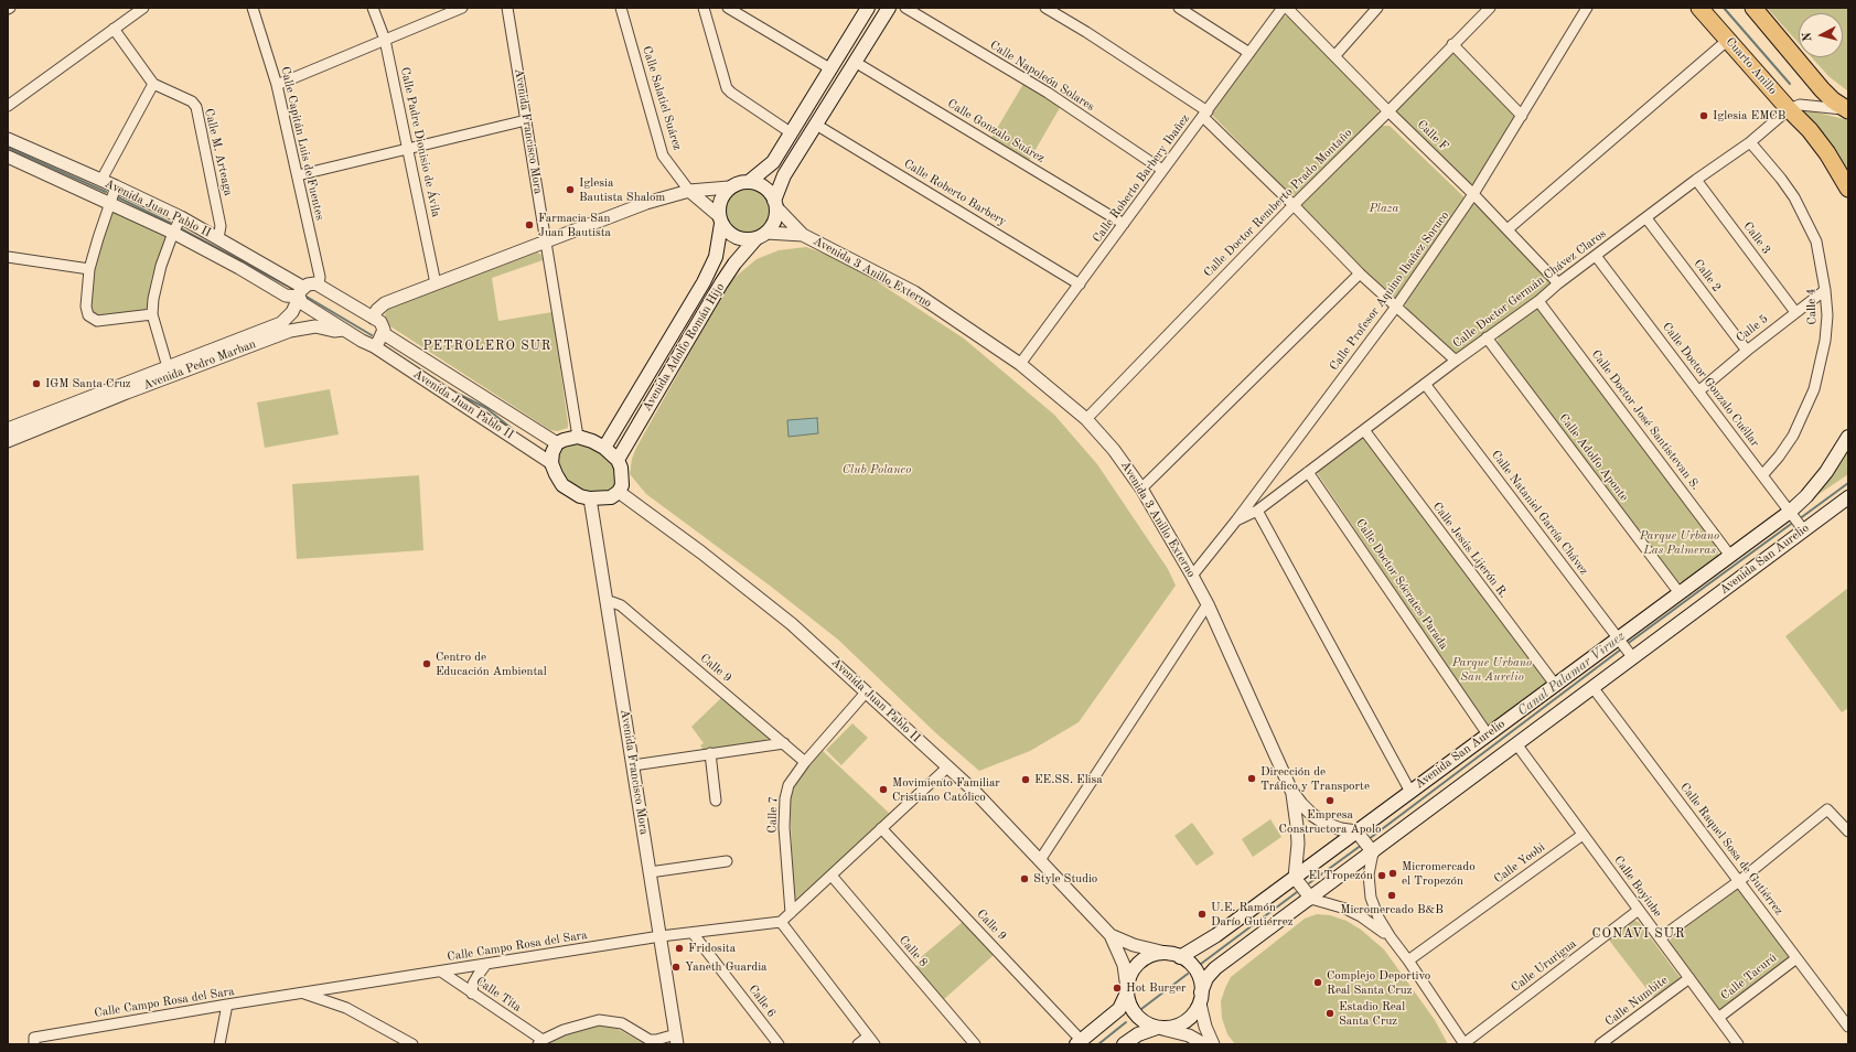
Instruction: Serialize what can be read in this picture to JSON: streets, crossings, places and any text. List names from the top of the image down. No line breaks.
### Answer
{"streets":{"highway":["Cuarto Anillo"],"main road":["Avenida Adolfo Román Hijo","Avenida San Aurelio"],"street":["Calle Napoleón Solares","Calle Salatiel Suárez","Avenida Francisco Mora","Calle Gonzalo Suárez","Calle F","Calle Padre Dionisio de Ávila","Calle Capitán Luis de Fuentes","Calle M. Arteaga","Calle Roberto Barbery Ibañez","Calle Roberto Barbery","Calle Doctor Remberto Prado Montaño","Avenida Juan Pablo II","Calle 3","Avenida 3 Anillo Externo","Calle 2","Calle Doctor Germán Chávez Claros","Calle Profesor Aquino Ibañez Soruco","Calle 4","Calle 5","Avenida Pedro Marban","Calle Doctor Gonzalo Cuéllar","Calle Doctor José Santistevan S.","Calle Adolfo Aponte","Calle Nataniel García Chávez","Calle Jesús Lijerón R.","Calle Doctor Sócrates Parada","Calle 9","Calle 7","Calle Raquel Sosa de Gutiérrez","Calle Yoobi","Calle Boyiube","Calle Campo Rosa del Sara","Calle 8","Calle Ururigua","Calle Tacurú","Calle Tita","Calle 6","Calle Numbite"]},"crossings":[["Cuarto Anillo","Calle Doctor Germán Chávez Claros"],["Calle Napoleón Solares","Calle Roberto Barbery Ibañez"],["Avenida Francisco Mora","Avenida Juan Pablo II"],["Avenida Francisco Mora","Avenida Adolfo Román Hijo"],["Avenida Francisco Mora","Calle 9"],["Avenida Francisco Mora","Calle Campo Rosa del Sara"],["Calle Gonzalo Suárez","Calle Roberto Barbery Ibañez"],["Calle F","Calle Doctor Remberto Prado Montaño"],["Calle F","Calle Doctor Germán Chávez Claros"],["Calle F","Calle Profesor Aquino Ibañez Soruco"],["Calle M. Arteaga","Avenida Juan Pablo II"],["Calle Roberto Barbery Ibañez","Calle Roberto Barbery"],["Calle Roberto Barbery Ibañez","Avenida 3 Anillo Externo"],["Calle Doctor Remberto Prado Montaño","Avenida 3 Anillo Externo"],["Avenida Juan Pablo II","Avenida Adolfo Román Hijo"],["Avenida Juan Pablo II","Avenida Pedro Marban"],["Avenida Juan Pablo II","Avenida San Aurelio"],["Avenida Juan Pablo II","Calle 7"],["Calle 3","Calle Doctor Germán Chávez Claros"],["Calle 3","Calle 5"],["Avenida 3 Anillo Externo","Calle Profesor Aquino Ibañez Soruco"],["Avenida 3 Anillo Externo","Avenida Adolfo Román Hijo"],["Avenida 3 Anillo Externo","Avenida San Aurelio"],["Calle 2","Calle Doctor Germán Chávez Claros"],["Calle 2","Calle 5"],["Calle Doctor Germán Chávez Claros","Calle Profesor Aquino Ibañez Soruco"],["Calle Doctor Germán Chávez Claros","Calle 4"],["Calle Doctor Germán Chávez Claros","Calle Doctor Gonzalo Cuéllar"],["Calle Doctor Germán Chávez Claros","Calle Doctor José Santistevan S."],["Calle Doctor Germán Chávez Claros","Calle Adolfo Aponte"],["Calle Doctor Germán Chávez Claros","Calle Nataniel García Chávez"],["Calle Doctor Germán Chávez Claros","Calle Jesús Lijerón R."],["Calle Doctor Germán Chávez Claros","Calle Doctor Sócrates Parada"],["Calle 4","Calle 5"],["Calle 4","Calle Doctor Gonzalo Cuéllar"],["Calle 5","Calle Doctor Gonzalo Cuéllar"],["Calle Doctor Gonzalo Cuéllar","Avenida San Aurelio"],["Calle Doctor José Santistevan S.","Avenida San Aurelio"],["Calle Adolfo Aponte","Avenida San Aurelio"],["Calle Nataniel García Chávez","Avenida San Aurelio"],["Calle Jesús Lijerón R.","Avenida San Aurelio"],["Avenida San Aurelio","Calle Doctor Sócrates Parada"],["Avenida San Aurelio","Calle Raquel Sosa de Gutiérrez"],["Avenida San Aurelio","Calle Boyiube"],["Calle 9","Calle 7"],["Calle Raquel Sosa de Gutiérrez","Calle Tacurú"],["Calle Yoobi","Calle Boyiube"],["Calle Boyiube","Calle Ururigua"],["Calle Boyiube","Calle Tacurú"],["Calle Boyiube","Calle Numbite"],["Calle Campo Rosa del Sara","Calle Tita"],["Calle Campo Rosa del Sara","Calle 6"]],"districts":["PETROLERO SUR","CONAVI SUR"],"water":["Canal Palamar Viruez"],"parks":["Plaza","Club Polanco","Parque Urbano Las Palmeras","Parque Urbano San Aurelio"],"places":["Iglesia EMCB","Iglesia Bautista Shalom","Farmacia San Juan Bautista","IGM Santa Cruz","Centro de Educación Ambiental","Dirección de Tráfico y Transporte","EE.SS. Elisa","Movimiento Familiar Cristiano Católico","Empresa Constructora Apolo","Micromercado el Tropezón","El Tropezón","Style Studio","Micromercado B&B","U.E. Ramón Darío Gutiérrez","Fridosita","Yaneth Guardia","Complejo Deportivo Real Santa Cruz","Hot Burger","Estadio Real Santa Cruz"],"north":"left"}
